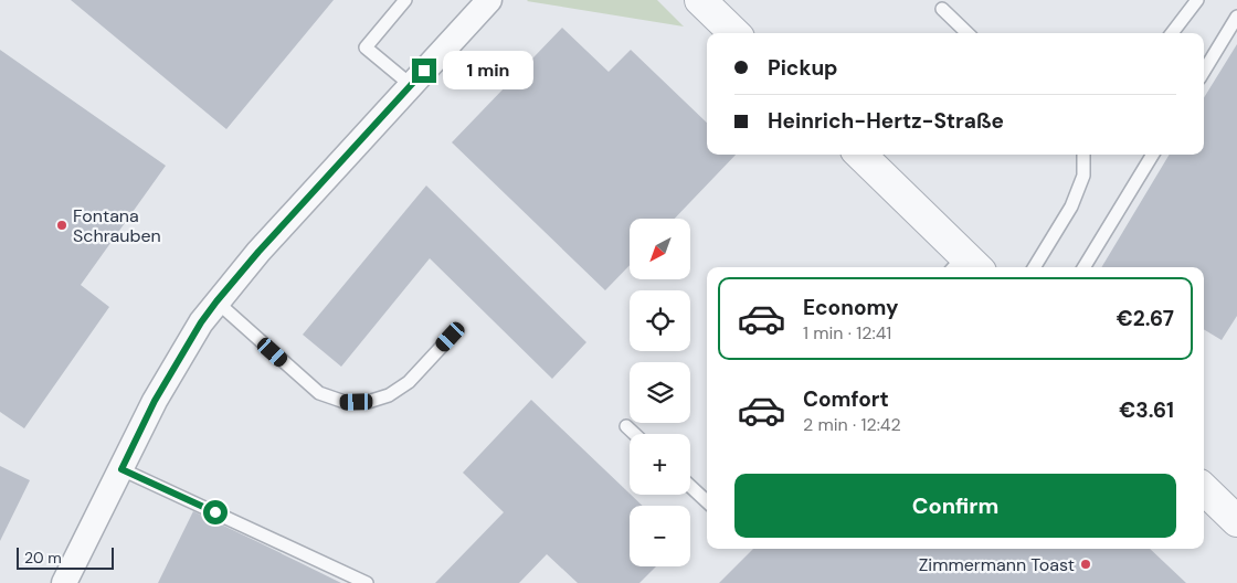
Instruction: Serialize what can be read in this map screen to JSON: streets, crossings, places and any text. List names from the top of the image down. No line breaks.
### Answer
{"places":["Fontana Schrauben","Zimmermann Toast"],"scale_bar":"20 m","north":"bottom left","page":{"banner":["Pickup","Heinrich-Hertz-Straße"],"bubble":"1 min","map_buttons":["+","−"],"list":[{"name":"Economy","note":"1 min · 12:41","value":"€2.67"},{"name":"Comfort","note":"2 min · 12:42","value":"€3.61"}],"buttons":"Confirm","scale":"20 m"}}
